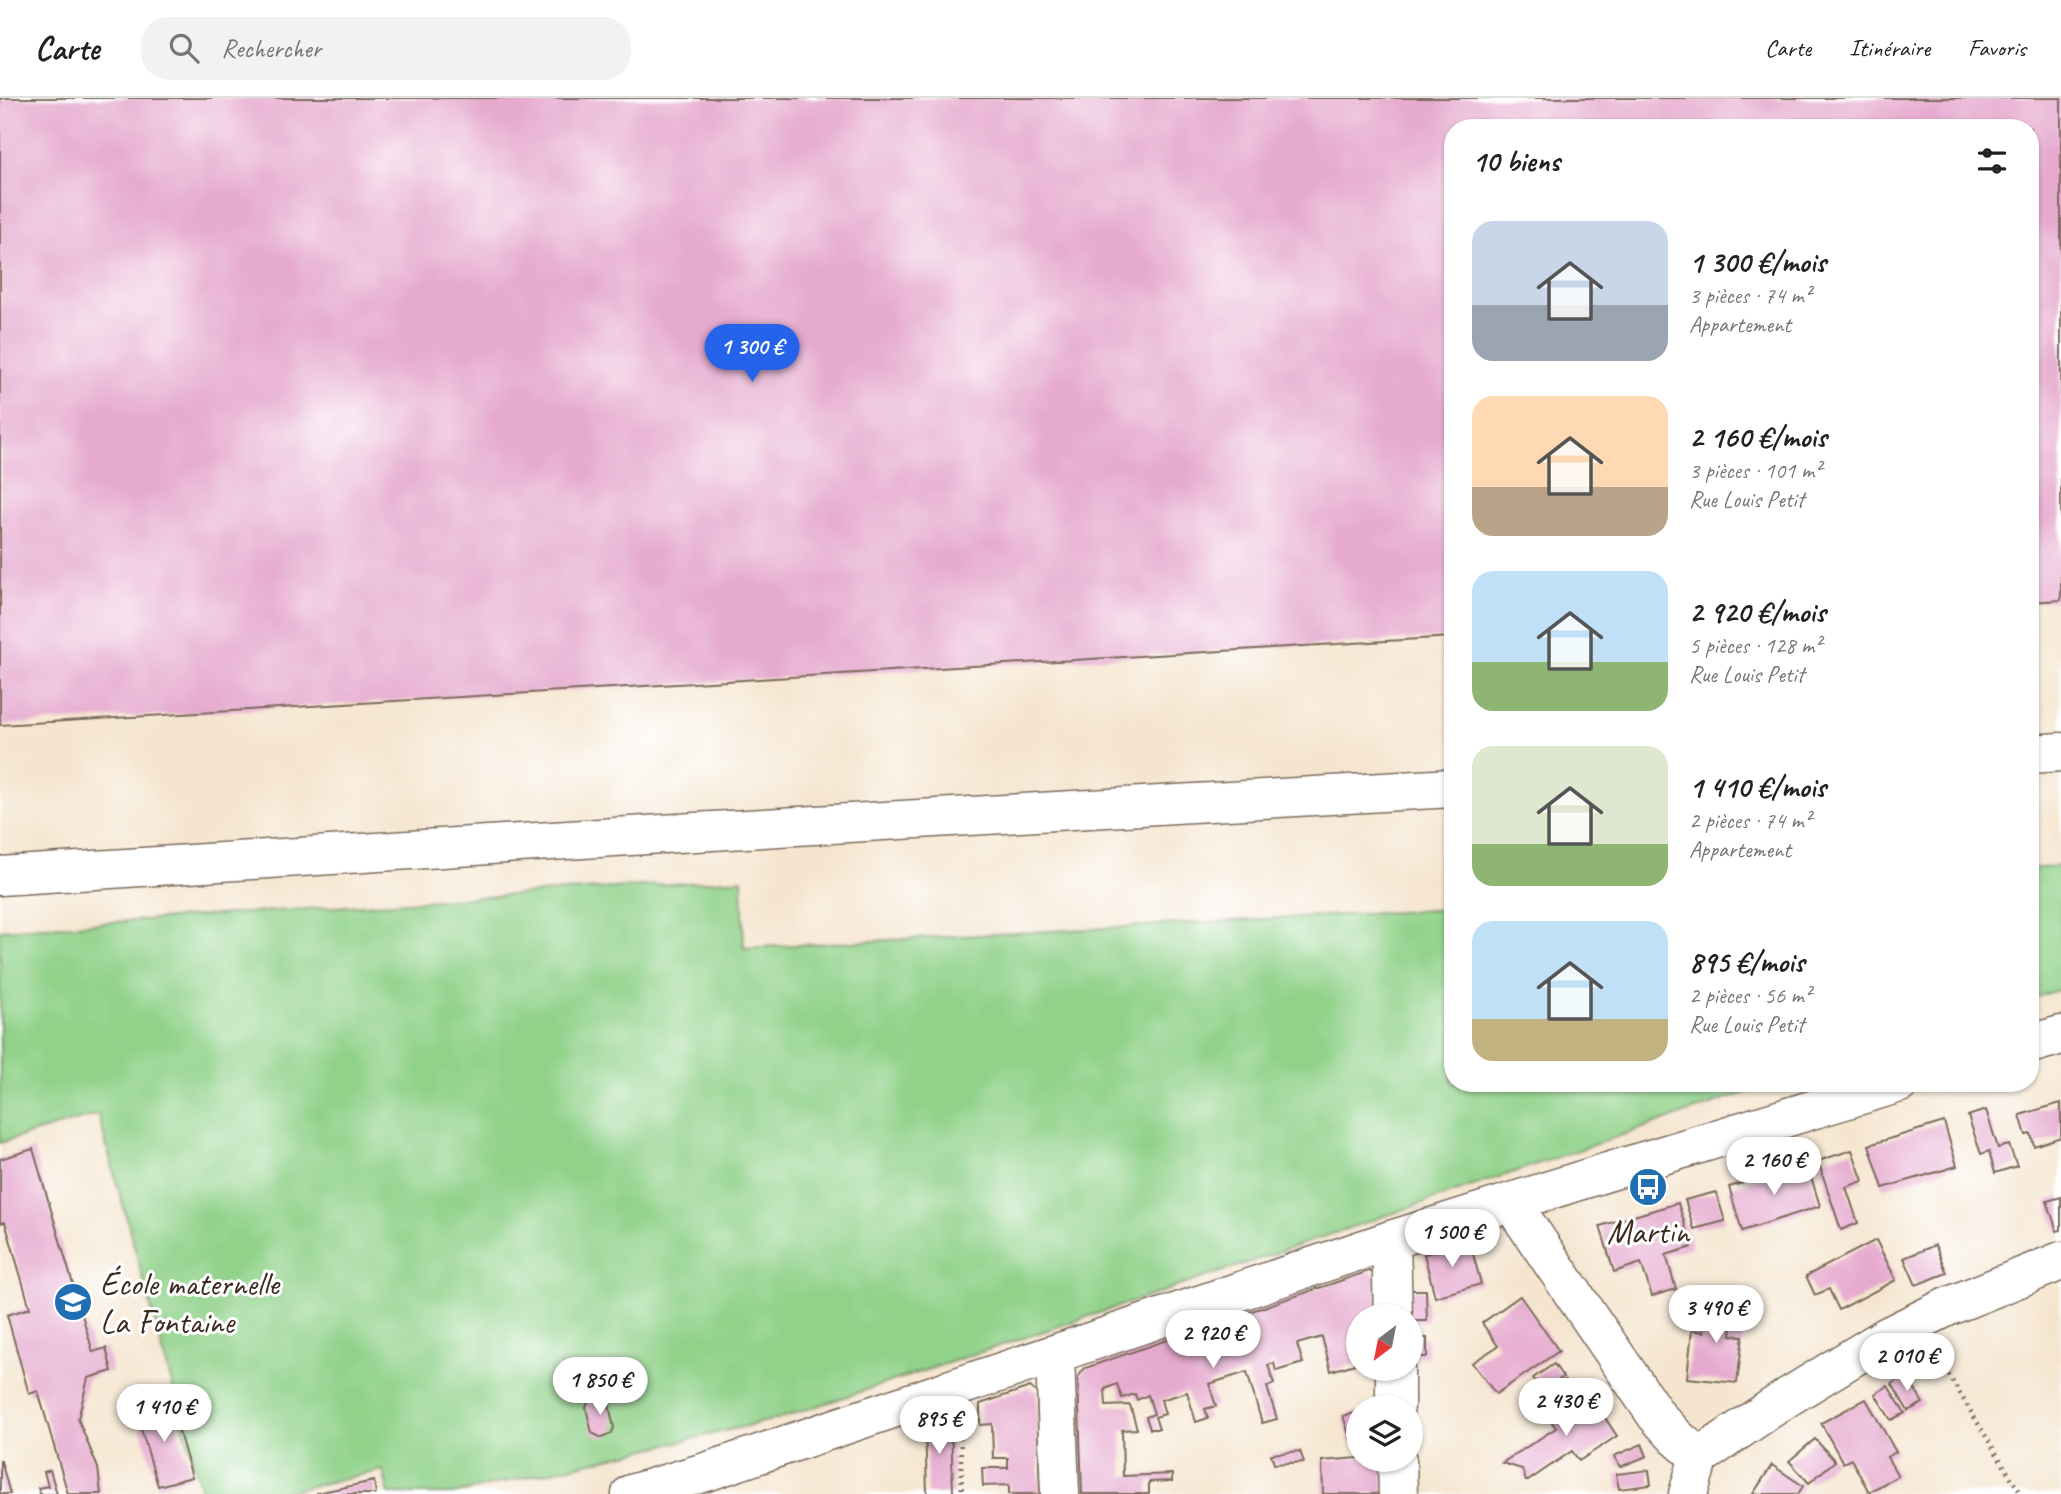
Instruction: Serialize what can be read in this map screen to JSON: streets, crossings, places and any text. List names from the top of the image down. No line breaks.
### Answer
{"places":{"bus stop":["Martin"],"school or university":["École maternelle La Fontaine"]},"north":"bottom left","page":{"header":"Carte","search":"Rechercher","nav":["Carte","Itinéraire","Favoris"],"heading":"10 biens","list":[{"name":"1 300 €/mois","note":"3 pièces · 74 m² · Appartement"},{"name":"2 160 €/mois","note":"3 pièces · 101 m² · Rue Louis Petit"},{"name":"2 920 €/mois","note":"5 pièces · 128 m² · Rue Louis Petit"},{"name":"1 410 €/mois","note":"2 pièces · 74 m² · Appartement"},{"name":"895 €/mois","note":"2 pièces · 56 m² · Rue Louis Petit"}],"price":["1 300 €","2 160 €","1 500 €","3 490 €","2 920 €","2 010 €","1 850 €","2 430 €","1 410 €","895 €"]}}
